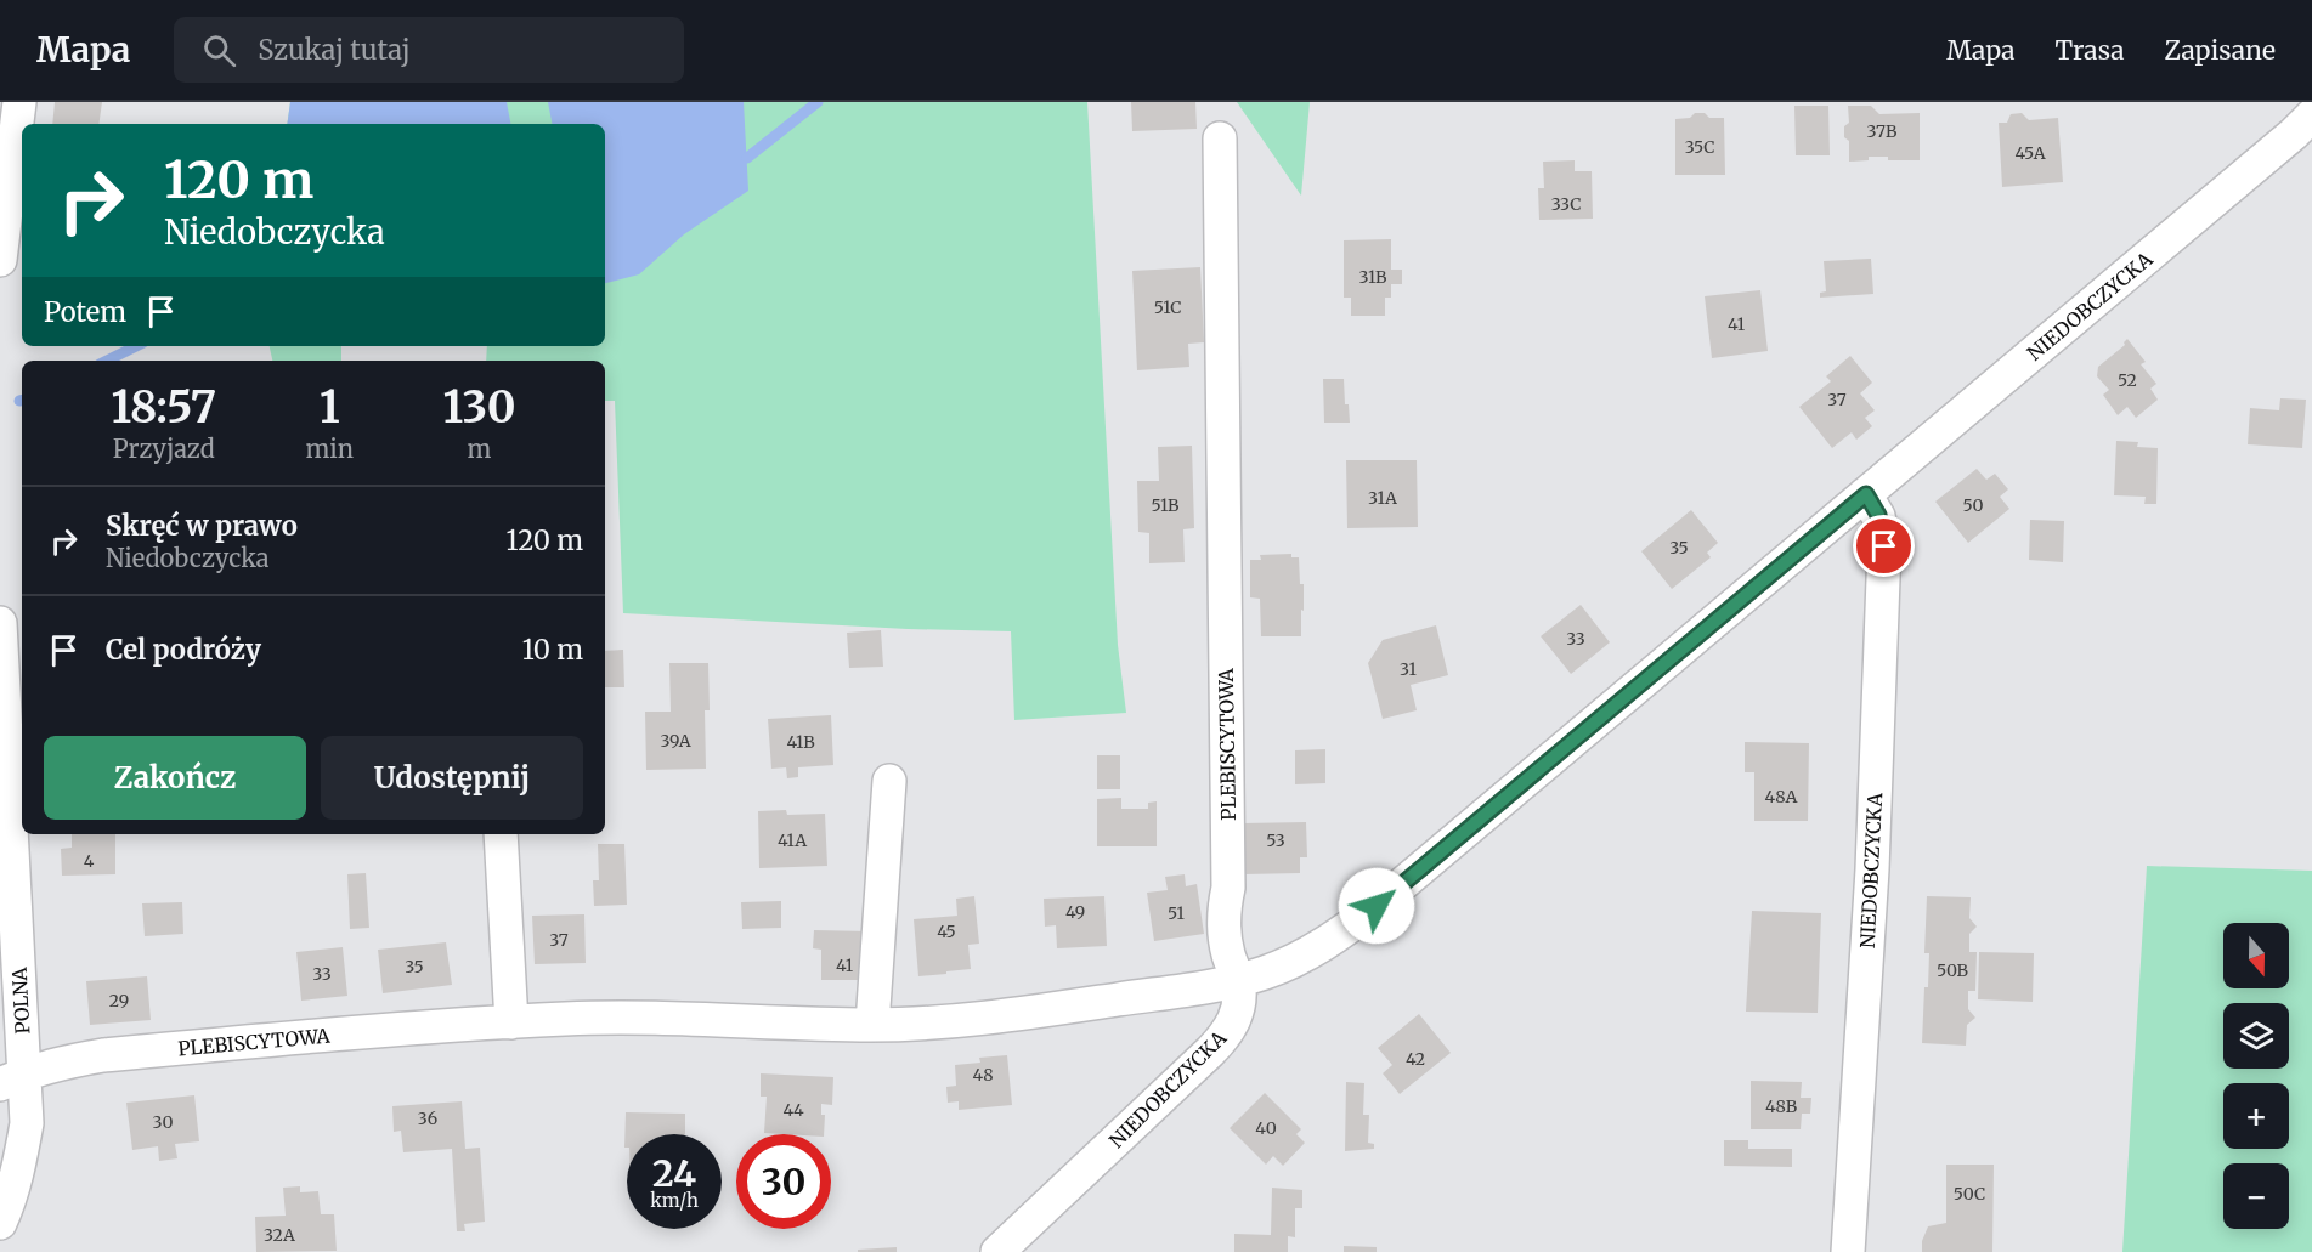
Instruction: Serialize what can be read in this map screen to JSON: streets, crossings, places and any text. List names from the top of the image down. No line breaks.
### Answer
{"streets":{"street":["NIEDOBCZYCKA","PLEBISCYTOWA","POLNA"]},"crossings":[["NIEDOBCZYCKA","PLEBISCYTOWA"],["PLEBISCYTOWA","POLNA"]],"house_numbers":["37B","35C","45A","33C","31B","51C","41","52","37","31A","51B","50","35","33","31","39A","41B","48A","41A","53","4","49","51","45","37","41","35","50B","33","29","42","48","48B","44","36","30","40","50C","32A"],"north":"bottom","page":{"header":"Mapa","search":"Szukaj tutaj","nav":["Mapa","Trasa","Zapisane"],"turn":["120 m","Niedobczycka"],"then":"Potem","eta":["18:57","Przyjazd","1","min","130","m"],"list":[{"name":"Skręć w prawo","note":"Niedobczycka","value":"120 m"},{"name":"Cel podróży","value":"10 m"}],"buttons":["Zakończ","Udostępnij"],"map_buttons":["+","−"],"speed":"24 km/h","limit":"30"}}
